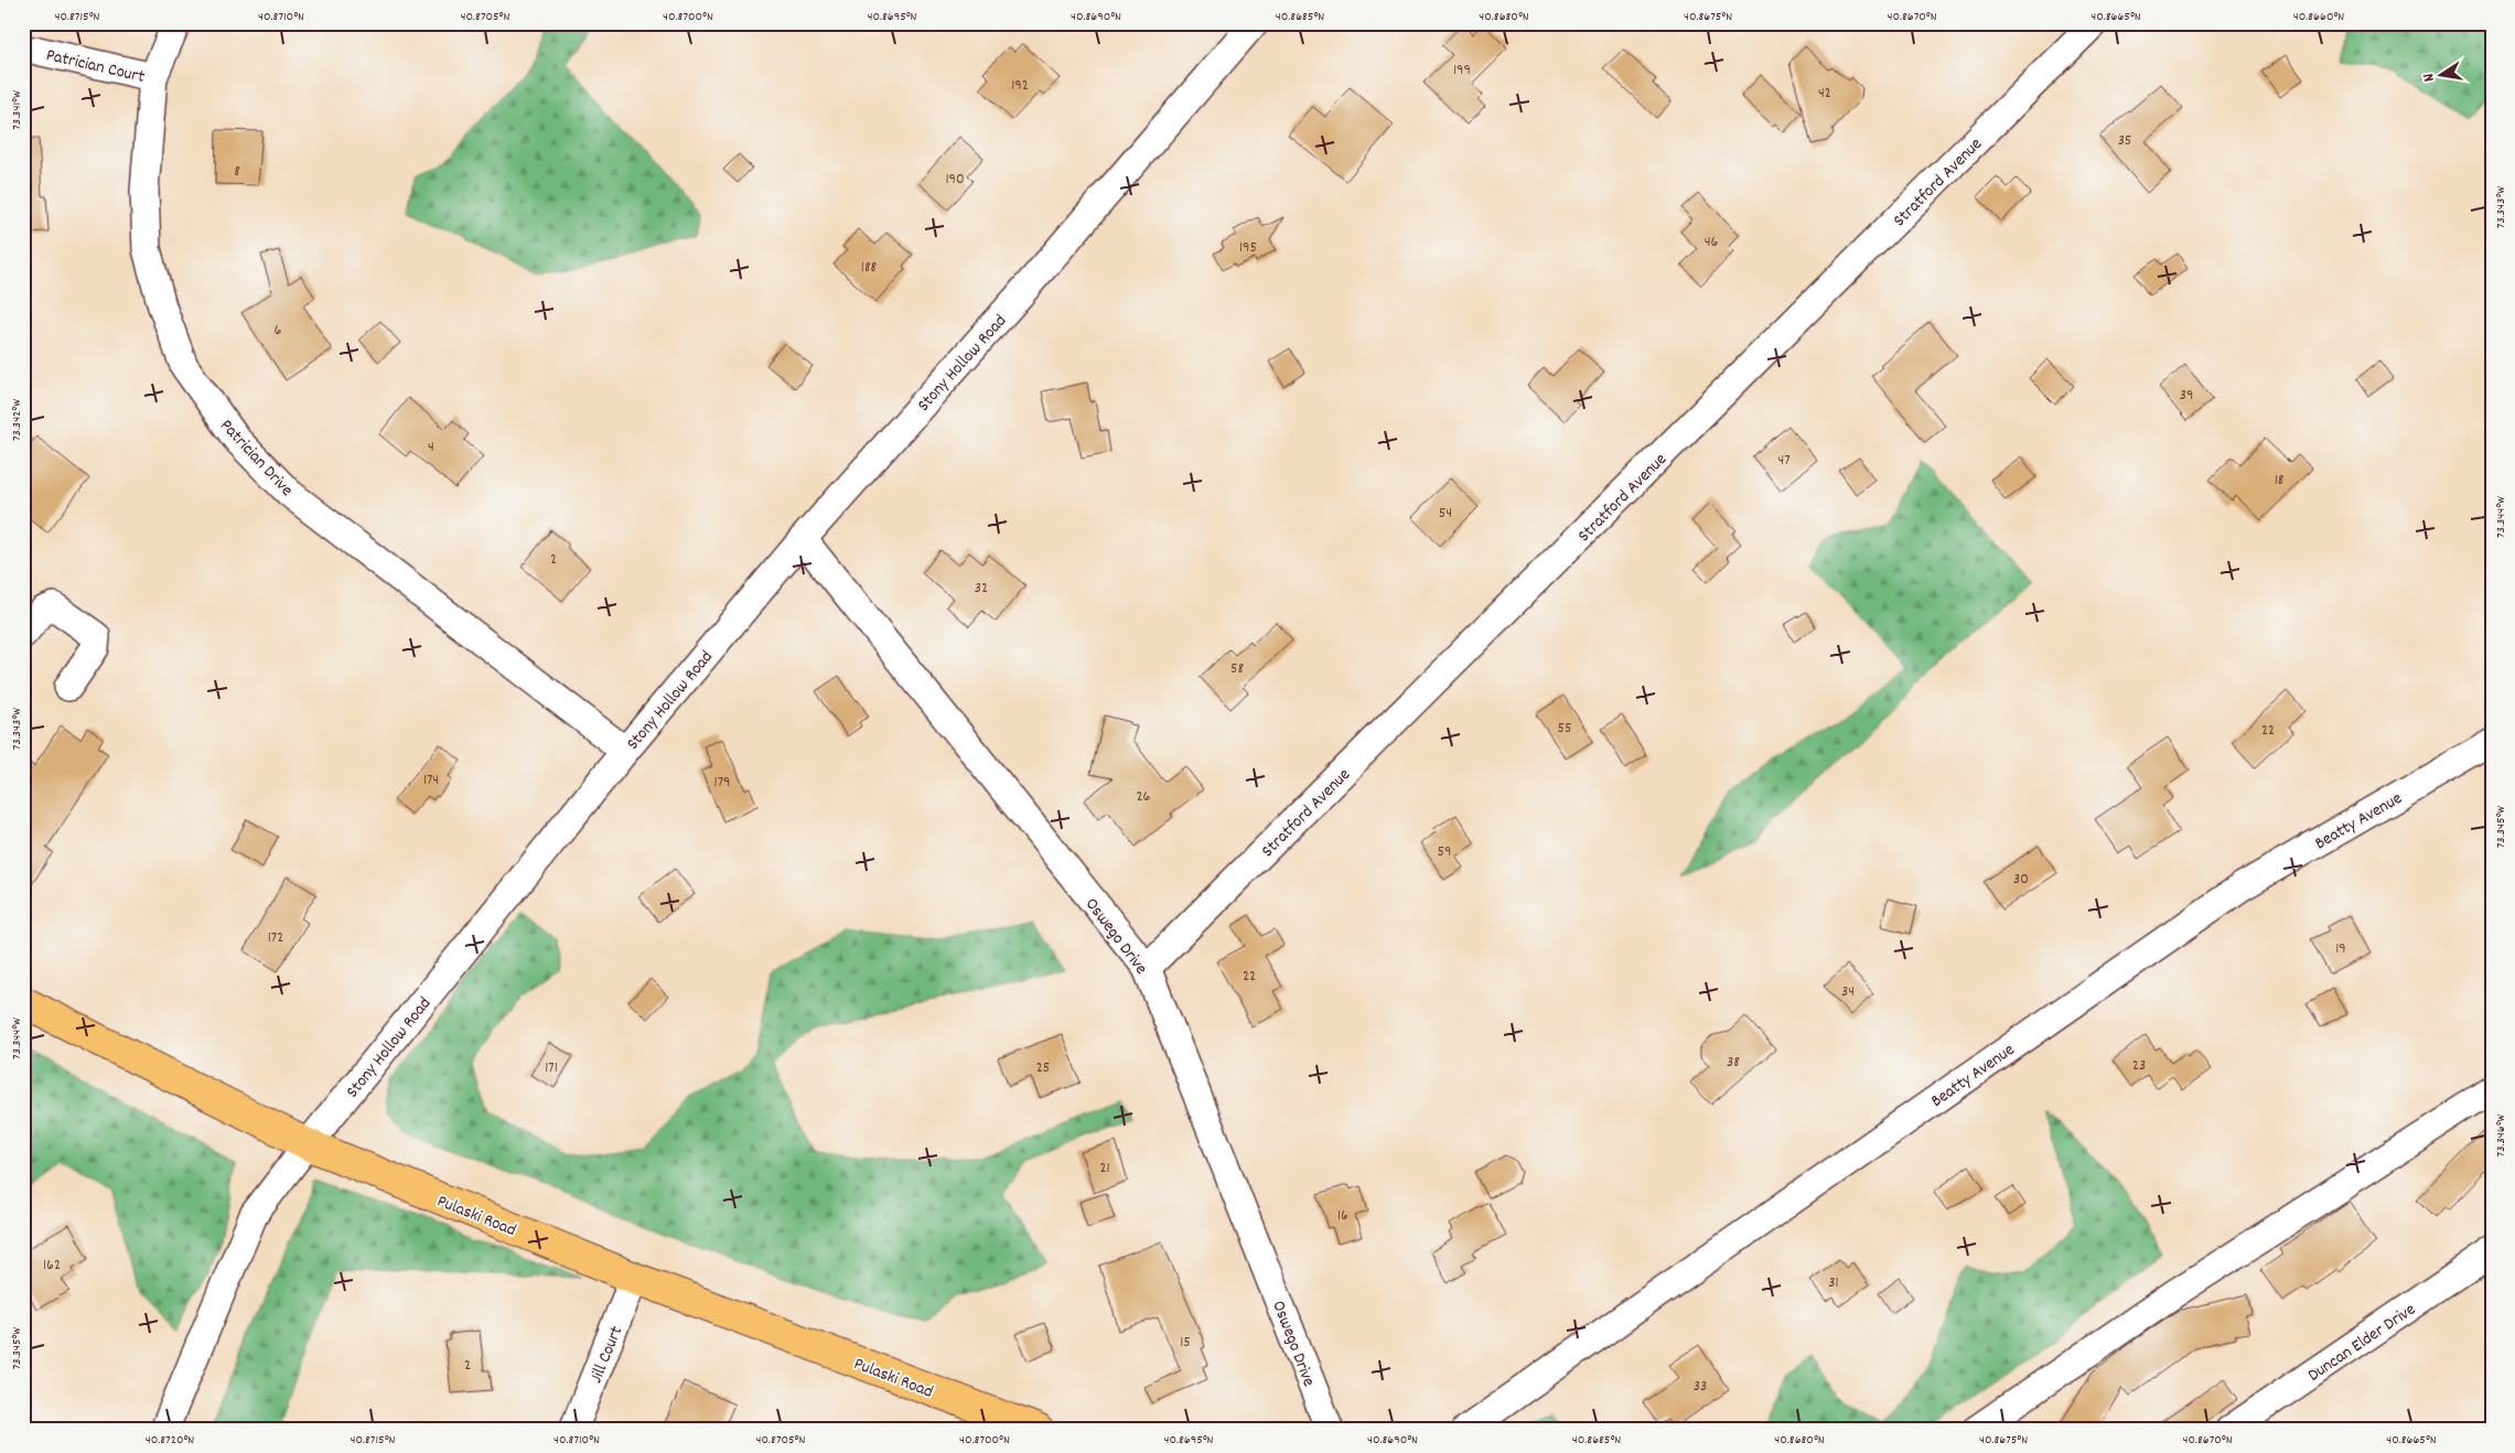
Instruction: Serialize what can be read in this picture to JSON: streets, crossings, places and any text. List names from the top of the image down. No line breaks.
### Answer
{"streets":{"main road":["Pulaski Road"],"street":["Patrician Court","Stratford Avenue","Stony Hollow Road","Patrician Drive","Beatty Avenue","Oswego Drive","Duncan Elder Drive","Jill Court"]},"crossings":[["Patrician Court","Patrician Drive"],["Stratford Avenue","Oswego Drive"],["Stony Hollow Road","Patrician Drive"],["Stony Hollow Road","Oswego Drive"],["Stony Hollow Road","Pulaski Road"],["Pulaski Road","Jill Court"]],"house_numbers":["199","192","42","35","8","190","46","195","188","6","39","4","47","18","54","2","32","58","55","22","174","179","26","59","30","172","19","22","34","38","23","171","25","21","16","162","31","15","2","33"],"north":"left","coordinates":["40.8715°N","40.8710°N","40.8705°N","40.8700°N","40.8695°N","40.8690°N","40.8685°N","40.8680°N","40.8675°N","40.8670°N","40.8665°N","40.8660°N","73.341°W","73.343°W","73.342°W","73.344°W","73.345°W","73.346°W","40.8720°N"]}
